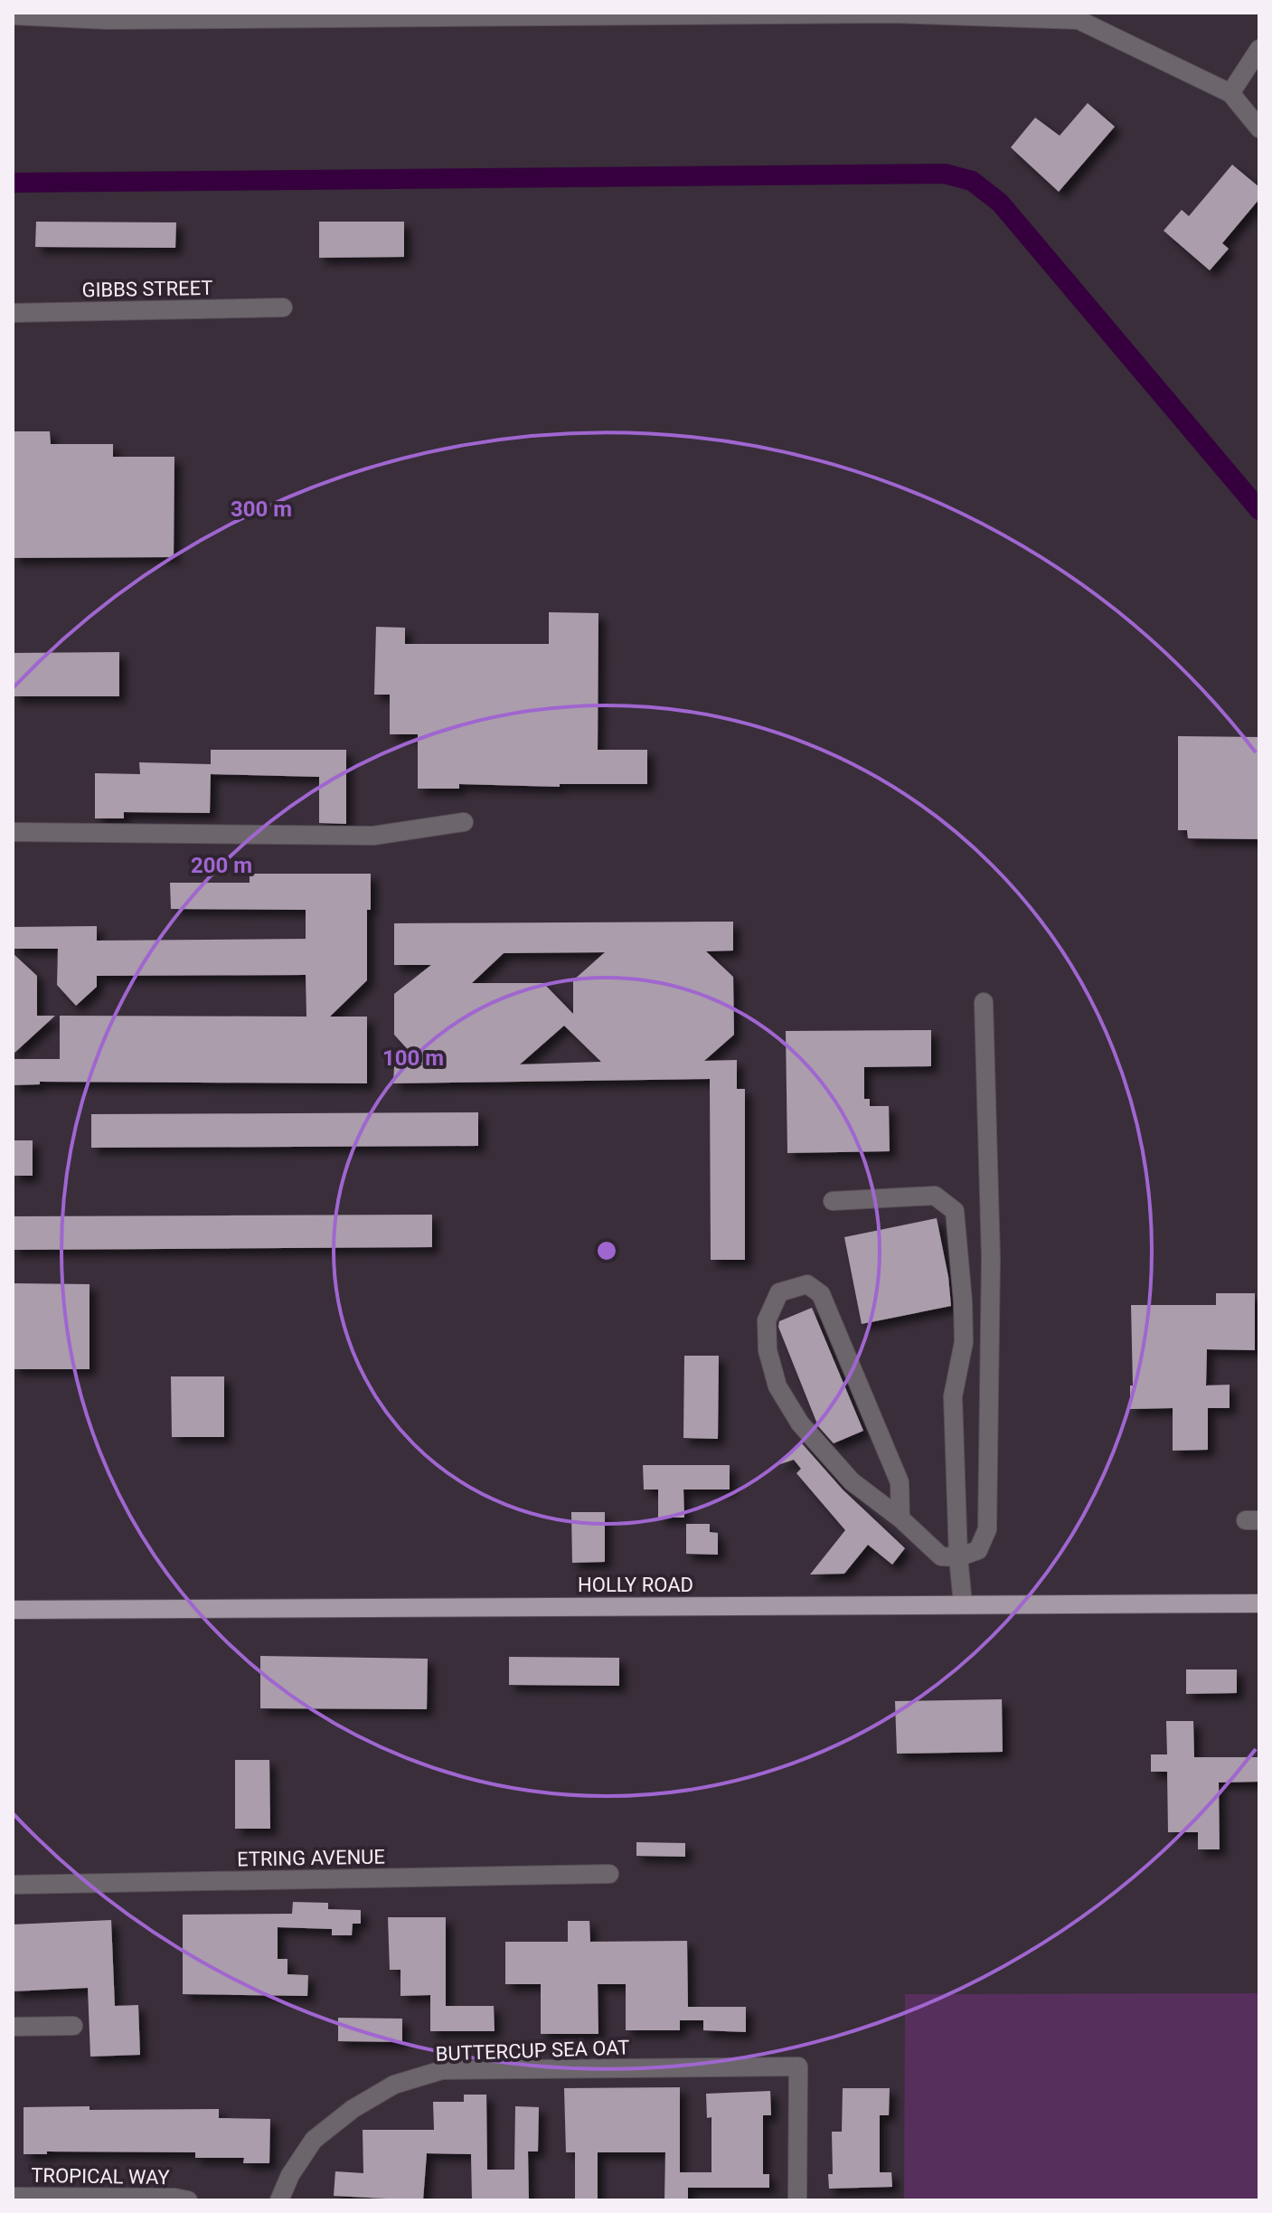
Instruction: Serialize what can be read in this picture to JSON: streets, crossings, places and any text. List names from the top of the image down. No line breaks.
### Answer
{"streets":{"main road":["HOLLY ROAD"],"street":["GIBBS STREET","ETRING AVENUE","BUTTERCUP SEA OAT","TROPICAL WAY"]},"rings":["300 m","200 m","100 m"]}
